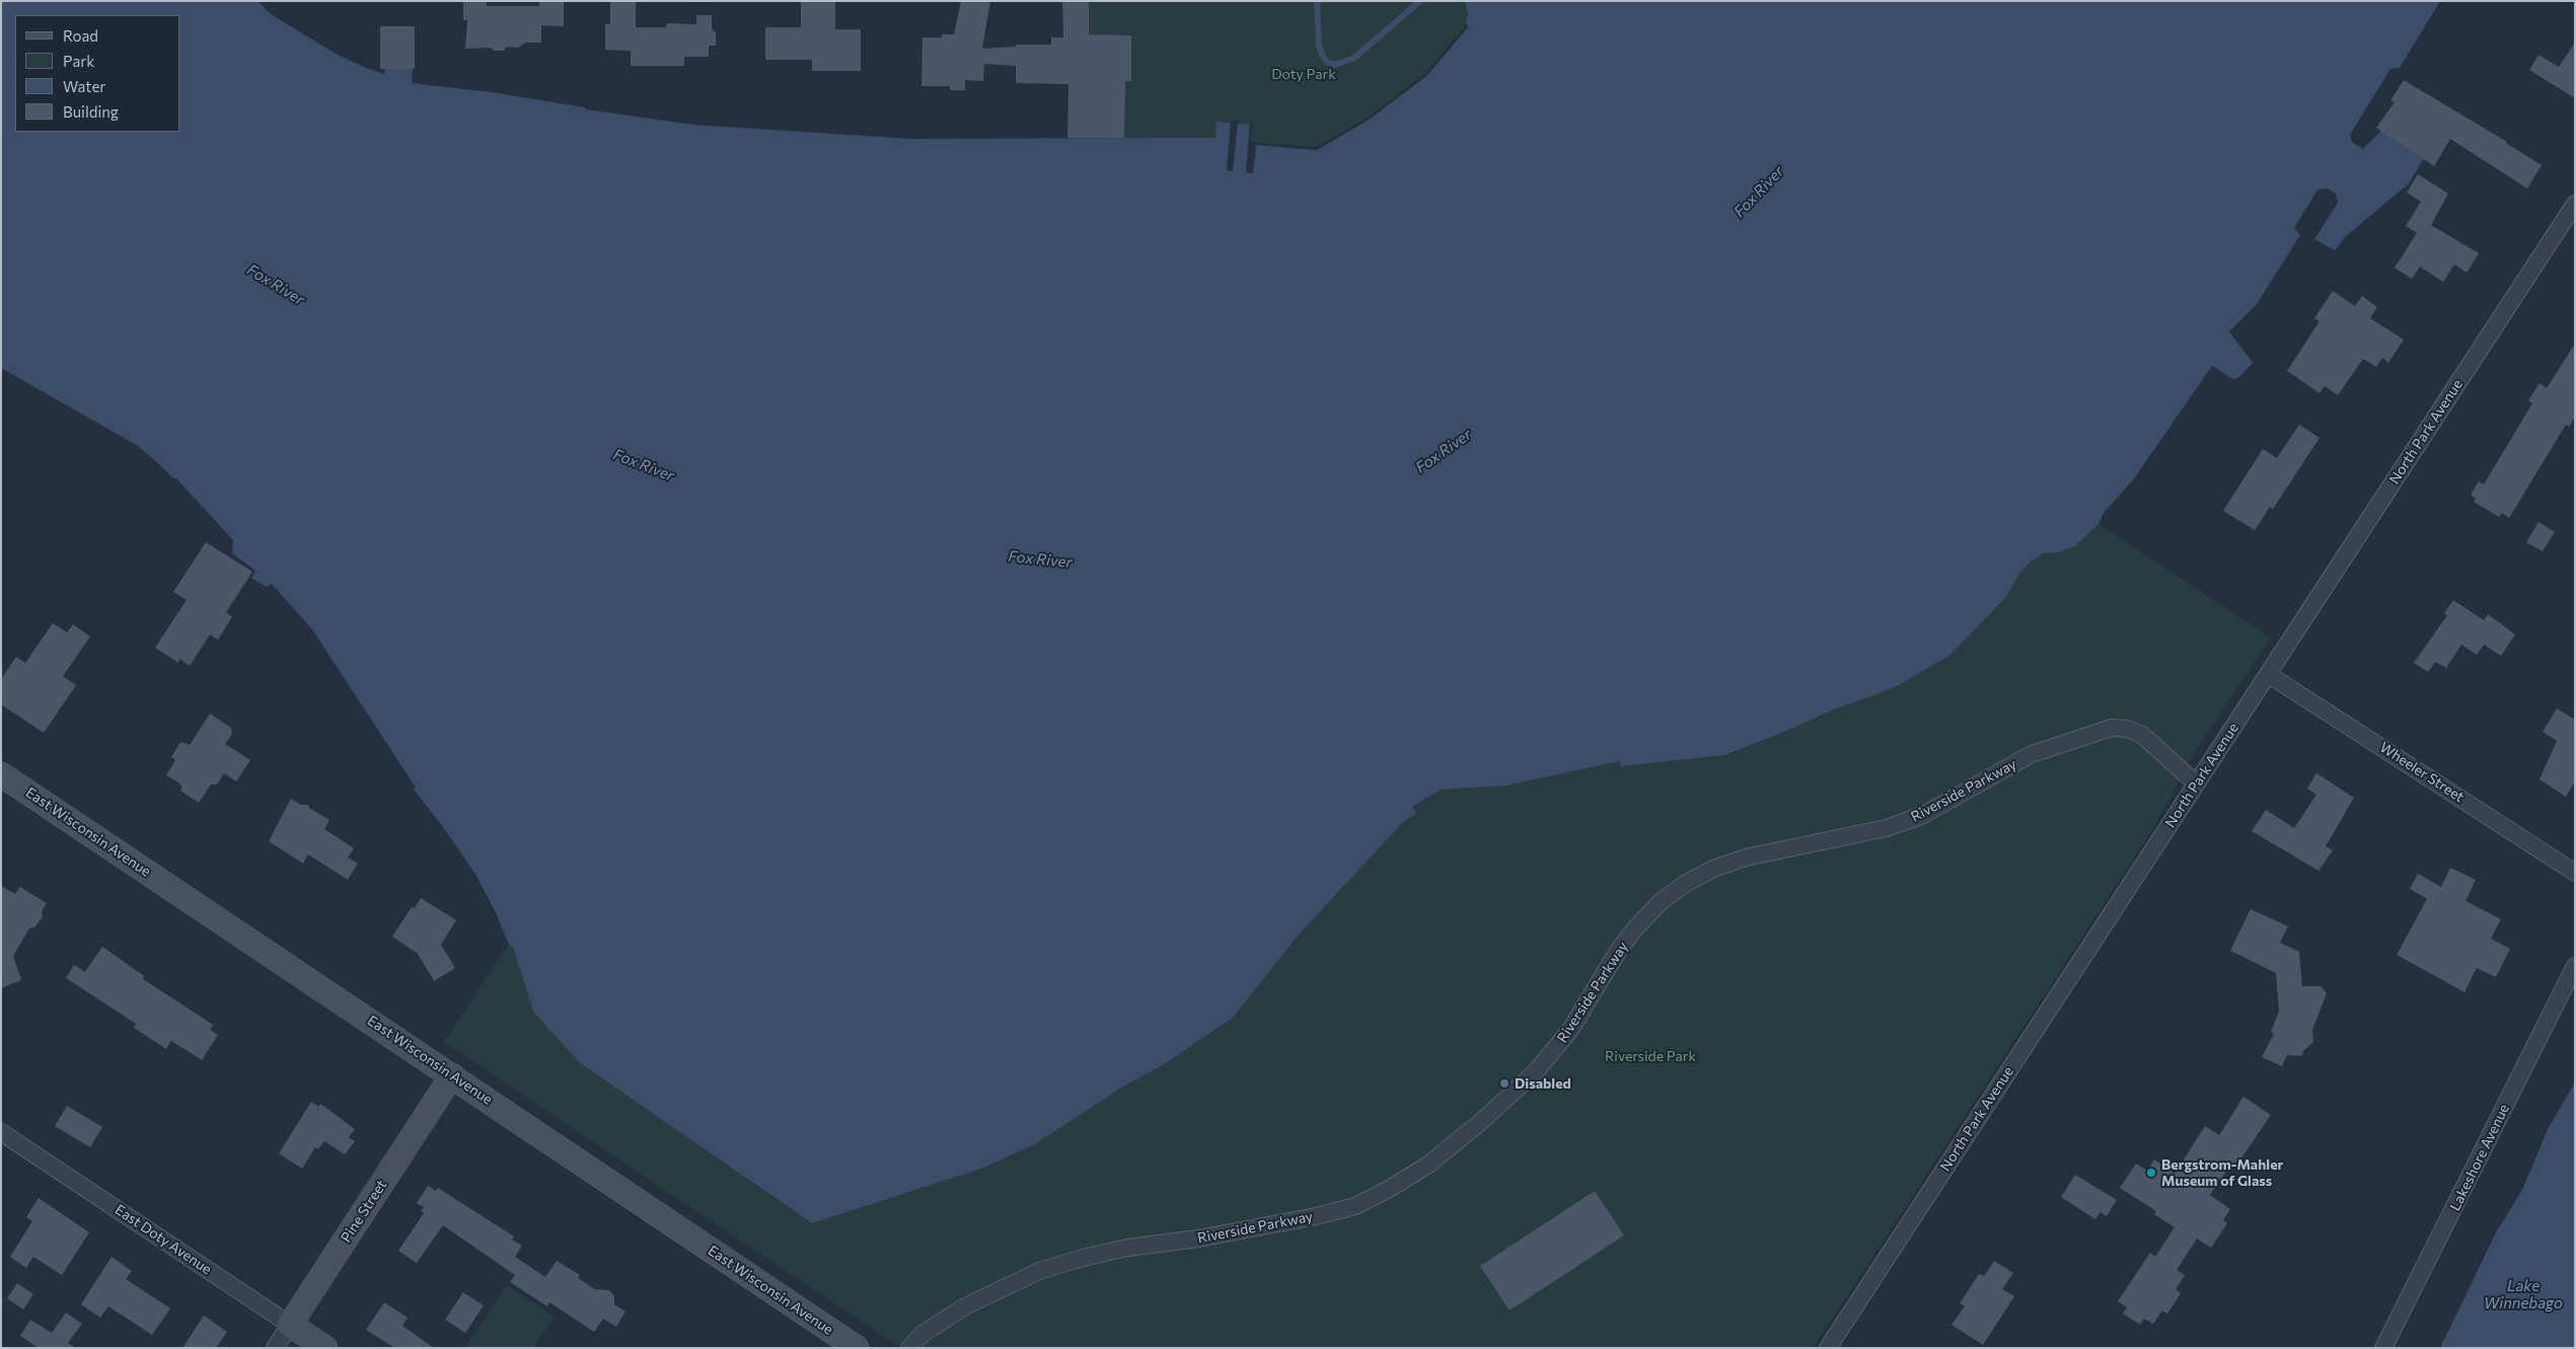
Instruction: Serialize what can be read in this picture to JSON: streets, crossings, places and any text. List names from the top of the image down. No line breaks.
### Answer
{"streets":{"main road":["East Wisconsin Avenue","Pine Street","East Doty Avenue"],"street":["North Park Avenue","Wheeler Street","Riverside Parkway","Lakeshore Avenue"]},"crossings":[["North Park Avenue","Wheeler Street"],["North Park Avenue","Riverside Parkway"],["East Wisconsin Avenue","Pine Street"],["Pine Street","East Doty Avenue"]],"water":["Fox River","Lake Winnebago"],"parks":["Doty Park","Riverside Park"],"places":["Disabled","Bergstrom-Mahler Museum of Glass"],"legend":["Road","Park","Water","Building"]}
